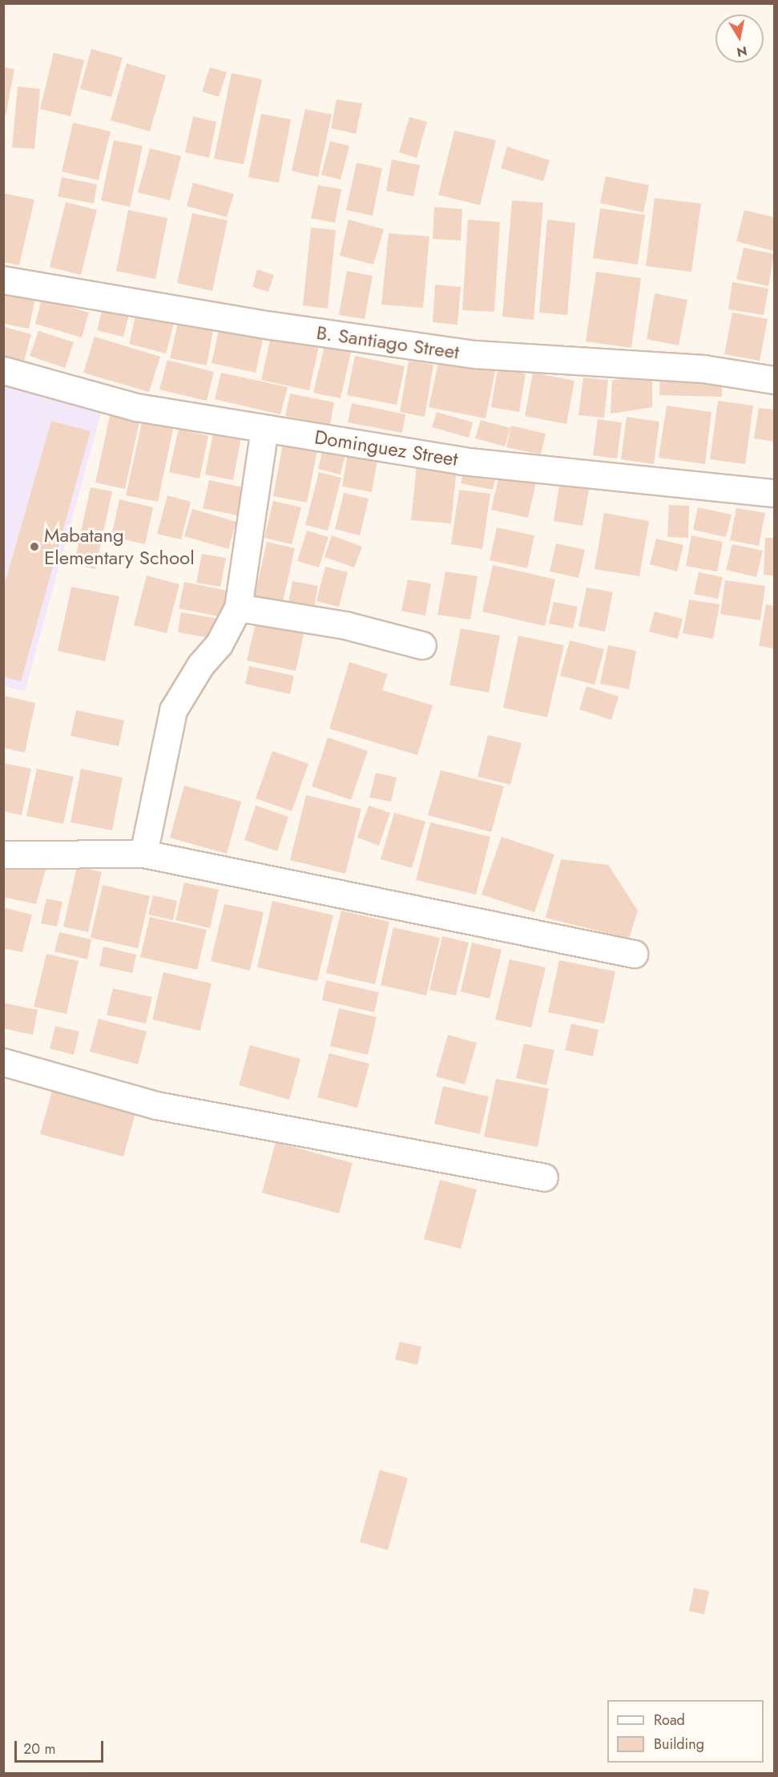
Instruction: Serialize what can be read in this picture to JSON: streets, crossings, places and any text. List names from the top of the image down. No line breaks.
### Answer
{"streets":{"street":["B. Santiago Street","Dominguez Street"]},"places":["Mabatang Elementary School"],"legend":["Road","Building"],"scale_bar":"20 m","north":"bottom"}
